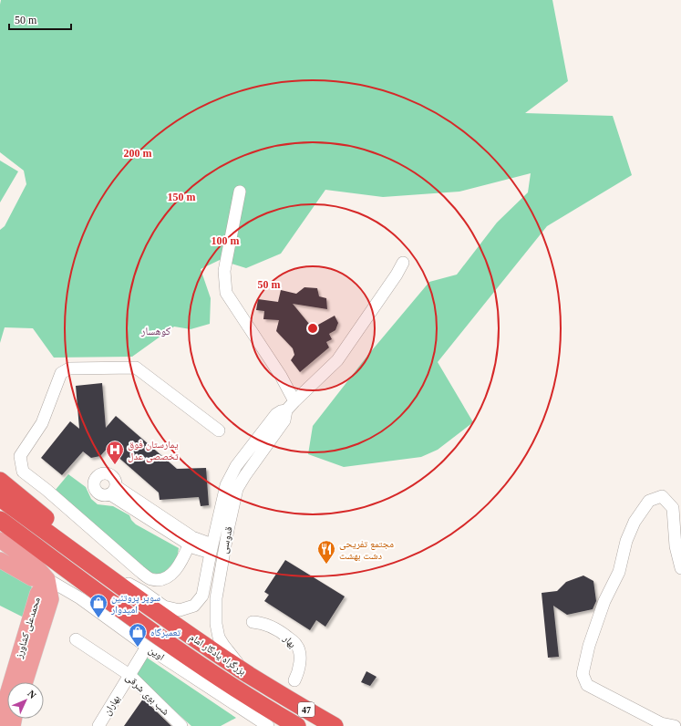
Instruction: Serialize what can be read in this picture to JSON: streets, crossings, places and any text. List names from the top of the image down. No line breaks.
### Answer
{"streets":{"highway":["بزرگراه یادگار امام","47"],"main road":["محمدعلی کشاورز","اوین"],"street":["قدوسی","بهار","شب بوی شرقی","بهاران"]},"crossings":[["قدوسی","بزرگراه یادگار امام"],["محمدعلی کشاورز","اوین"],["اوین","بهاران"],["شب بوی شرقی","بهاران"]],"districts":["کوهسار"],"places":{"hospital":["یمارستان فوق تخصصی عدل"],"restaurant":["مجتمع تفریحی دشت بهشت"],"shop":["سوپر پروتئین امیدوار","تعمیرگاه"]},"scale_bar":"50 m","north":"top right","rings":["200 m","150 m","100 m","50 m"]}
